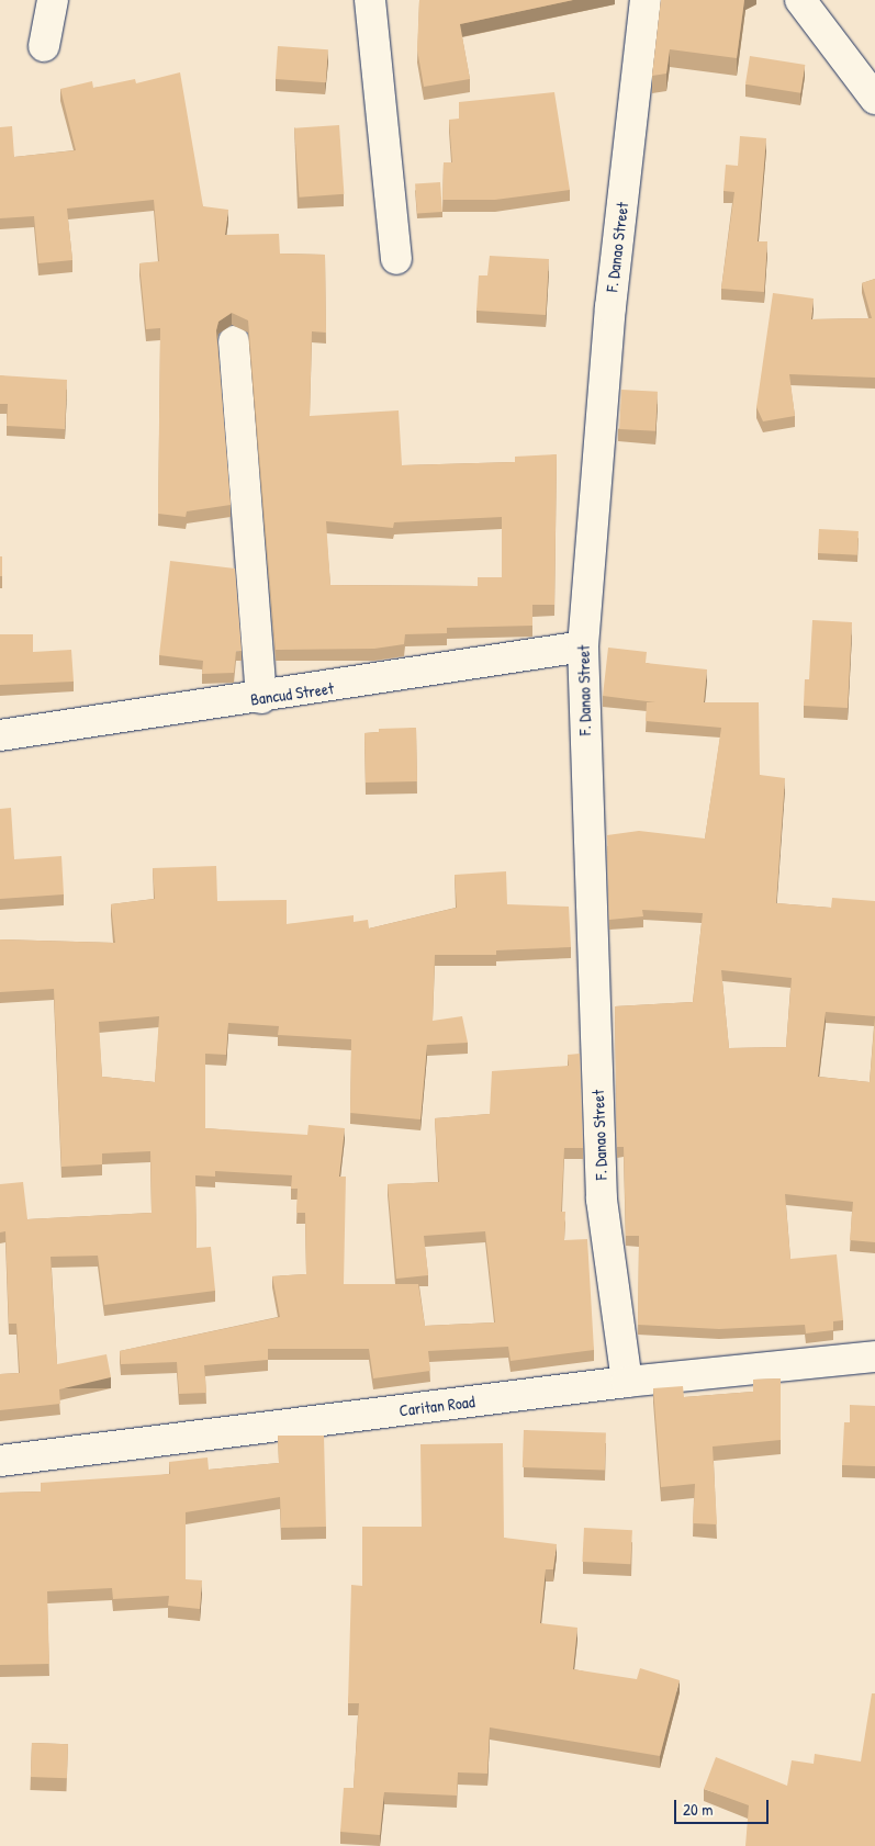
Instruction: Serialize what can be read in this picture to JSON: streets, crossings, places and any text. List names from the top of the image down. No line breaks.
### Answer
{"streets":{"street":["F. Danao Street","Bancud Street","Caritan Road"]},"crossings":[["F. Danao Street","Bancud Street"],["F. Danao Street","Caritan Road"]],"scale_bar":"20 m"}
